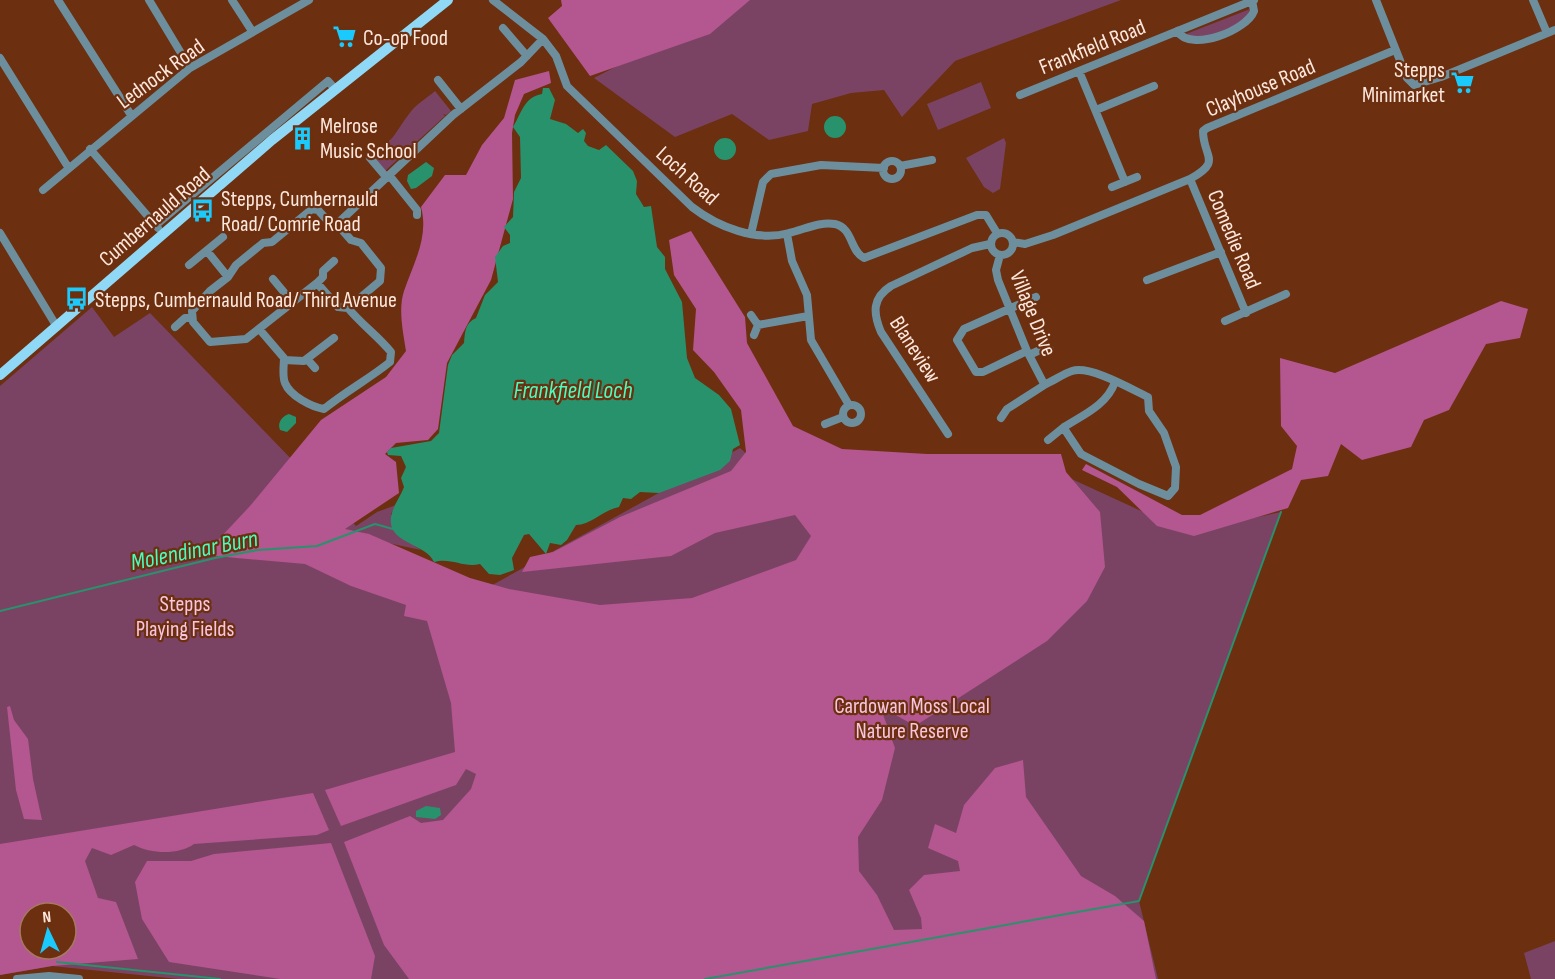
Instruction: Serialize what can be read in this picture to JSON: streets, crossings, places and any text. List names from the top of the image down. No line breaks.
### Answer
{"streets":{"main road":["Cumbernauld Road"],"street":["Frankfield Road","Lednock Road","Clayhouse Road","Loch Road","Comedie Road","Village Drive","Blaneview"]},"crossings":[["Clayhouse Road","Loch Road"],["Clayhouse Road","Comedie Road"],["Clayhouse Road","Village Drive"],["Clayhouse Road","Blaneview"],["Loch Road","Village Drive"],["Loch Road","Blaneview"],["Village Drive","Blaneview"]],"water":["Frankfield Loch","Molendinar Burn"],"parks":["Stepps Playing Fields","Cardowan Moss Local Nature Reserve"],"places":{"supermarket":["Co-op Food","Stepps Minimarket"],"building":["Melrose Music School"],"bus stop":["Stepps, Cumbernauld Road/ Comrie Road","Stepps, Cumbernauld Road/ Third Avenue"]},"north":"top"}
